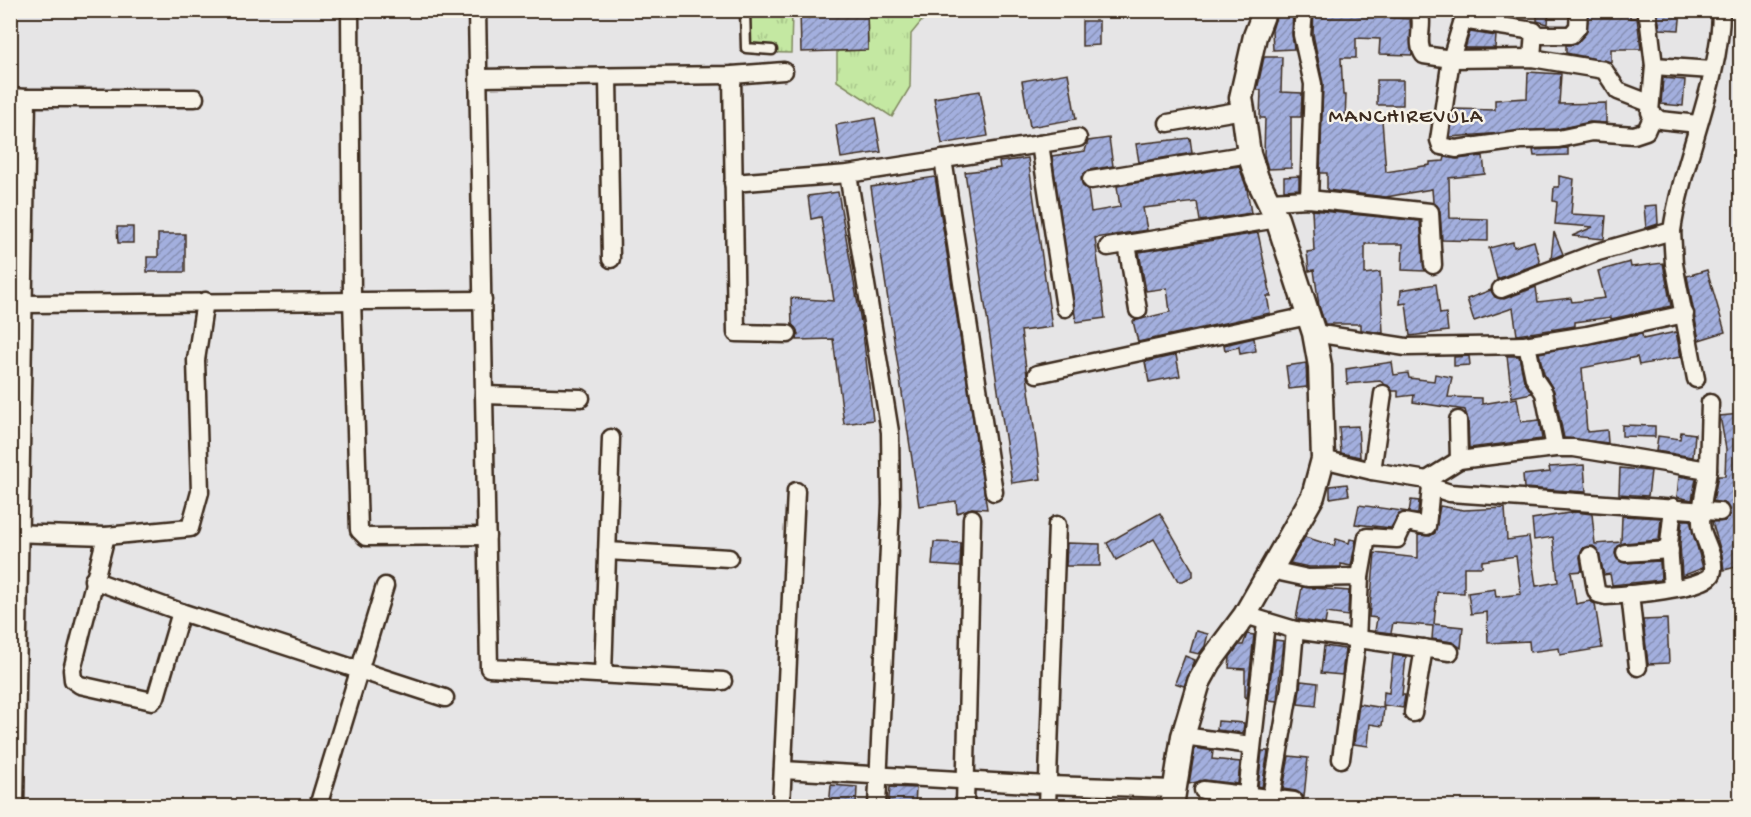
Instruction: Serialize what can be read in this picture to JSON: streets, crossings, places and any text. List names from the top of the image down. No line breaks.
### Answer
{"districts":["MANCHIREVULA"]}
